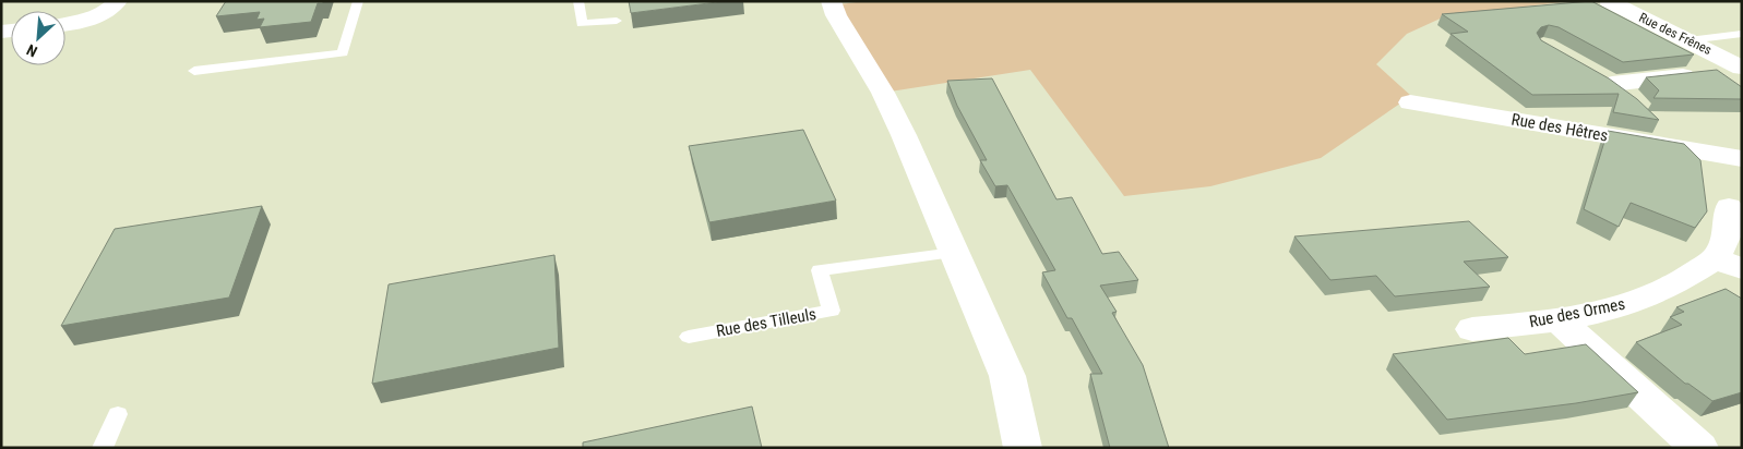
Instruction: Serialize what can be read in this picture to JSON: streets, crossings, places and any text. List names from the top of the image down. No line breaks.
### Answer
{"streets":{"street":["Rue des Frênes","Rue des Hêtres","Rue des Ormes"],"lane":["Rue des Tilleuls"]},"north":"bottom left"}
